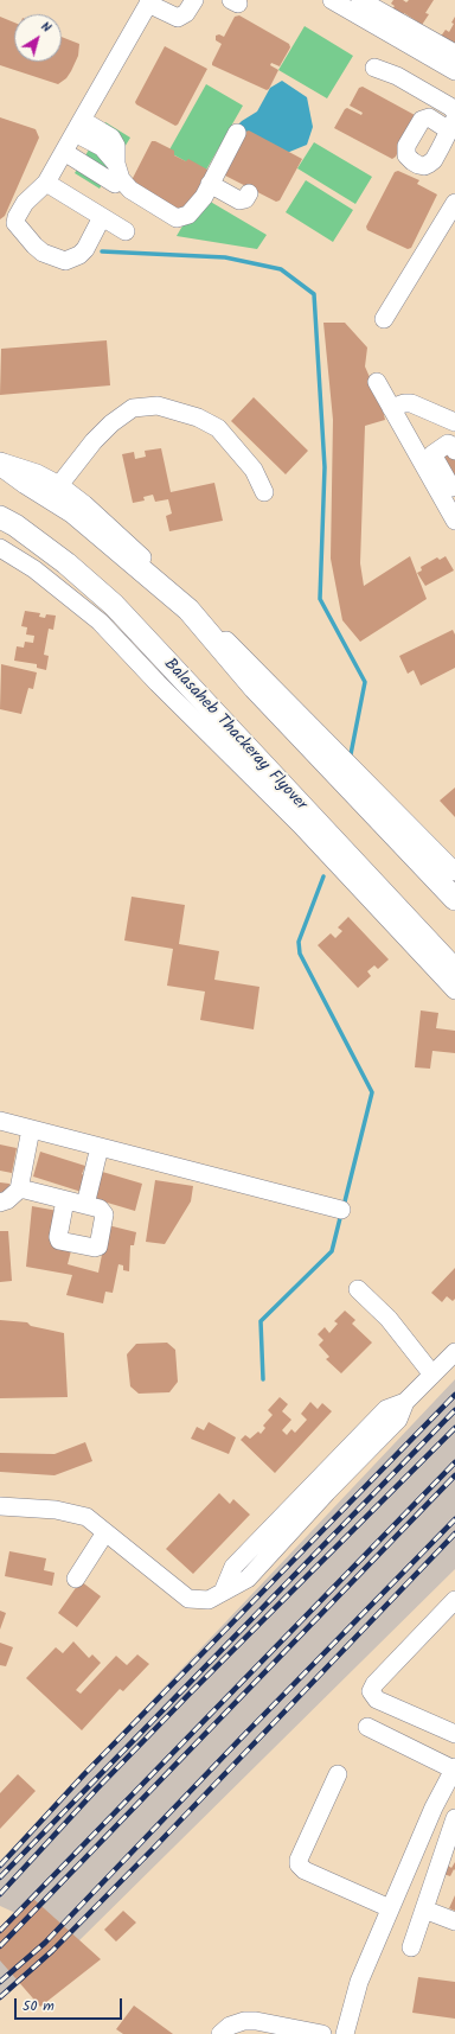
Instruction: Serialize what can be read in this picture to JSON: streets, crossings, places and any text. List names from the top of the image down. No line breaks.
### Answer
{"streets":{"main road":["Balasaheb Thackeray Flyover"]},"scale_bar":"50 m","north":"top right"}
